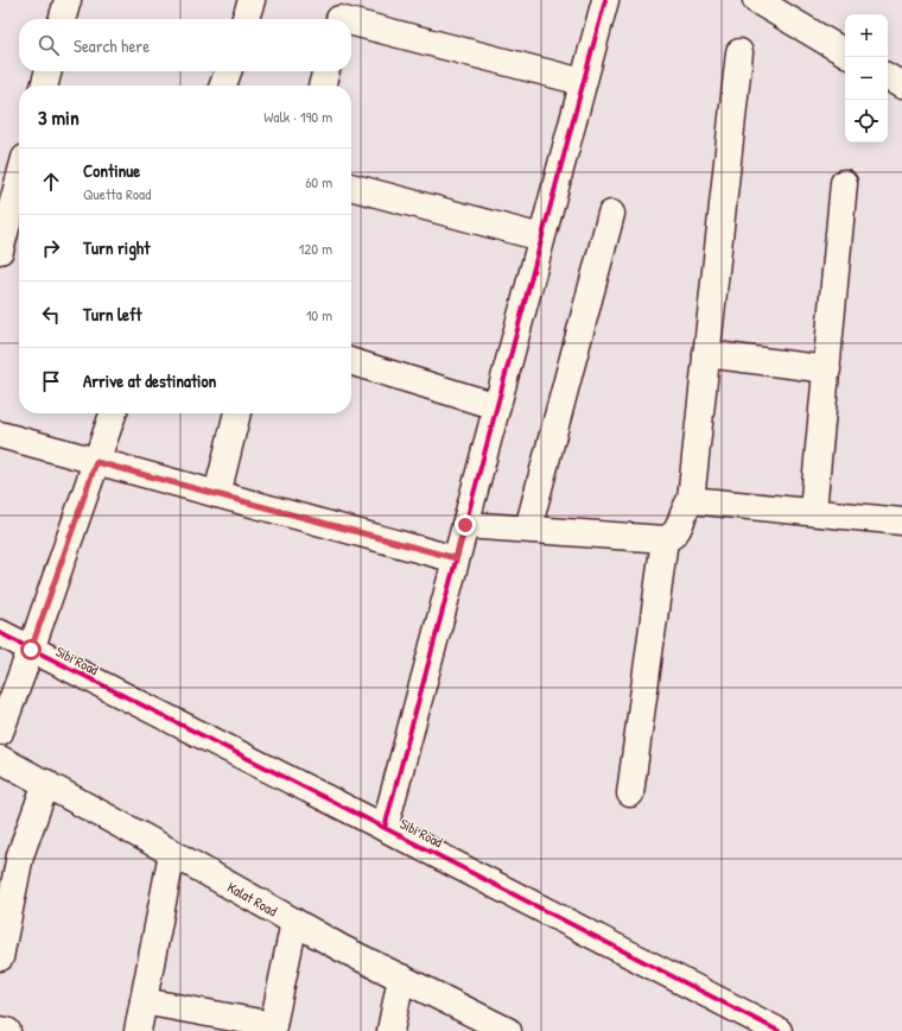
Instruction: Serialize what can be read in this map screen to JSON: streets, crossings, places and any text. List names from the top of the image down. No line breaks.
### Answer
{"streets":{"street":["Sibi Road","Kalat Road"]},"page":{"map_buttons":["+","−"],"search":"Search here","heading":["3 min","Walk · 190 m"],"list":[["Continue","Quetta Road","60 m"],["Turn right","120 m"],["Turn left","10 m"],"Arrive at destination"]}}
